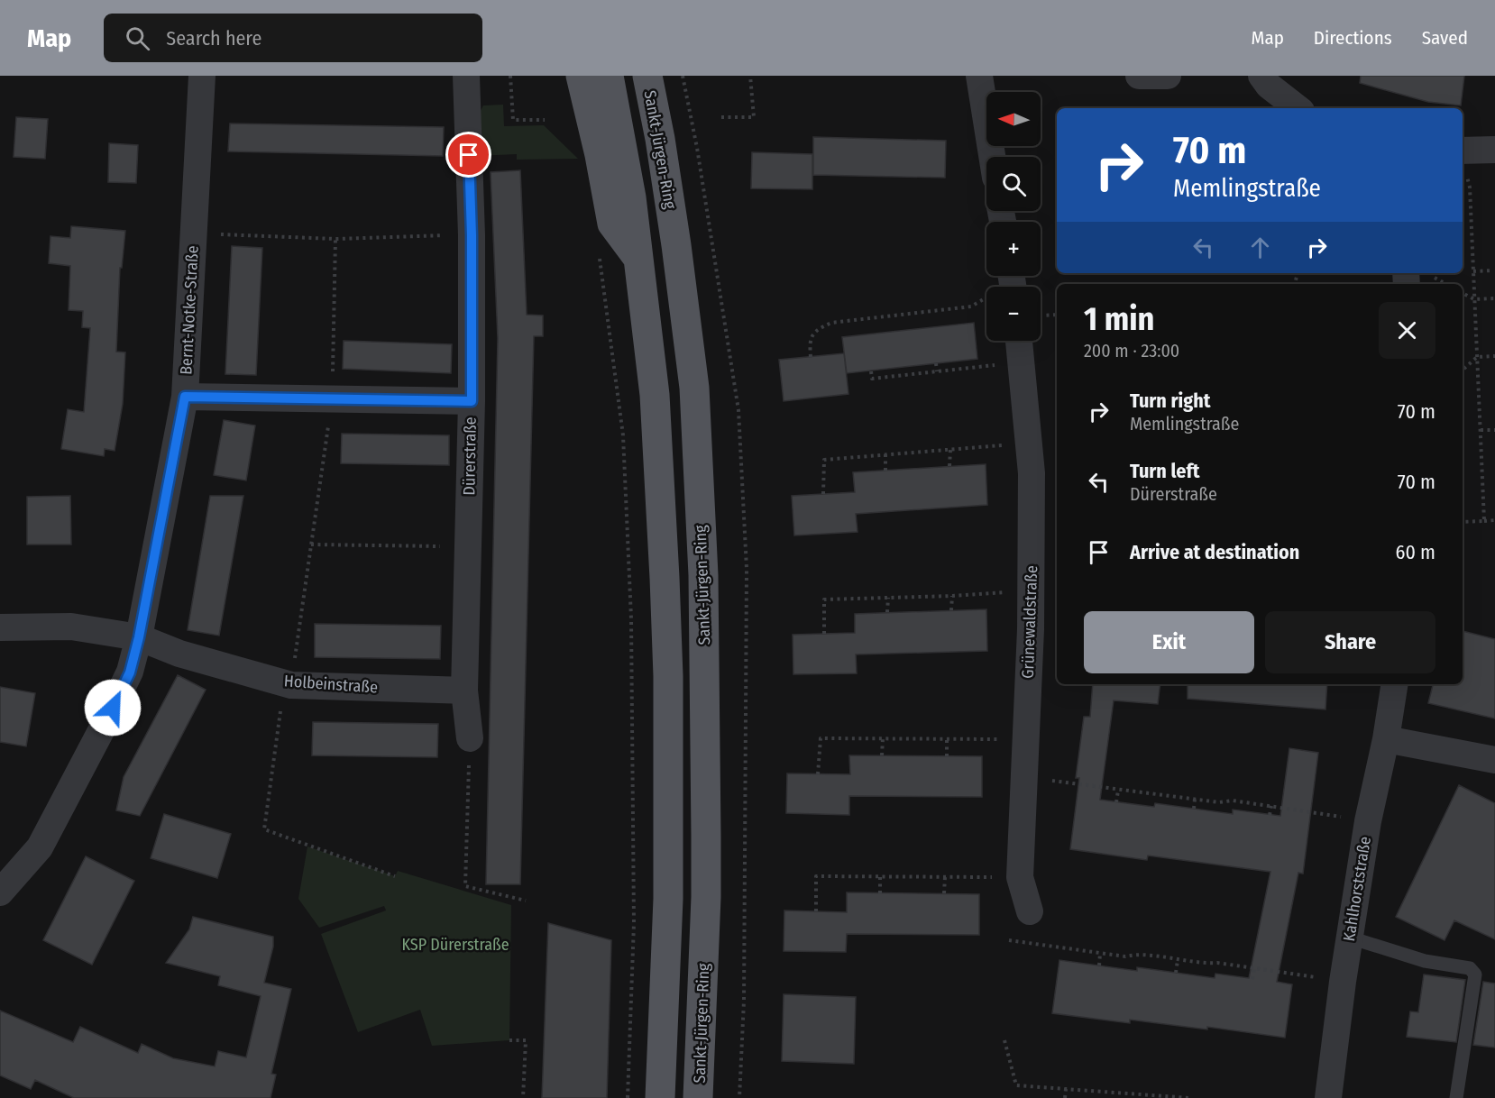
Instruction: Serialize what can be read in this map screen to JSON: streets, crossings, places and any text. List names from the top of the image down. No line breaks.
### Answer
{"streets":{"main road":["Sankt-Jürgen-Ring"],"street":["Bernt-Notke-Straße","Dürerstraße","Grünewaldstraße","Holbeinstraße","Kahlhorststraße"]},"crossings":[["Bernt-Notke-Straße","Holbeinstraße"],["Dürerstraße","Holbeinstraße"]],"parks":["KSP Dürerstraße"],"north":"left","page":{"header":"Map","search":"Search here","nav":["Map","Directions","Saved"],"map_buttons":["+","−"],"turn":["70 m","Memlingstraße"],"heading":["1 min","200 m · 23:00"],"list":[{"name":"Turn right","note":"Memlingstraße","value":"70 m"},{"name":"Turn left","note":"Dürerstraße","value":"70 m"},{"name":"Arrive at destination","value":"60 m"}],"buttons":["Exit","Share"]}}
